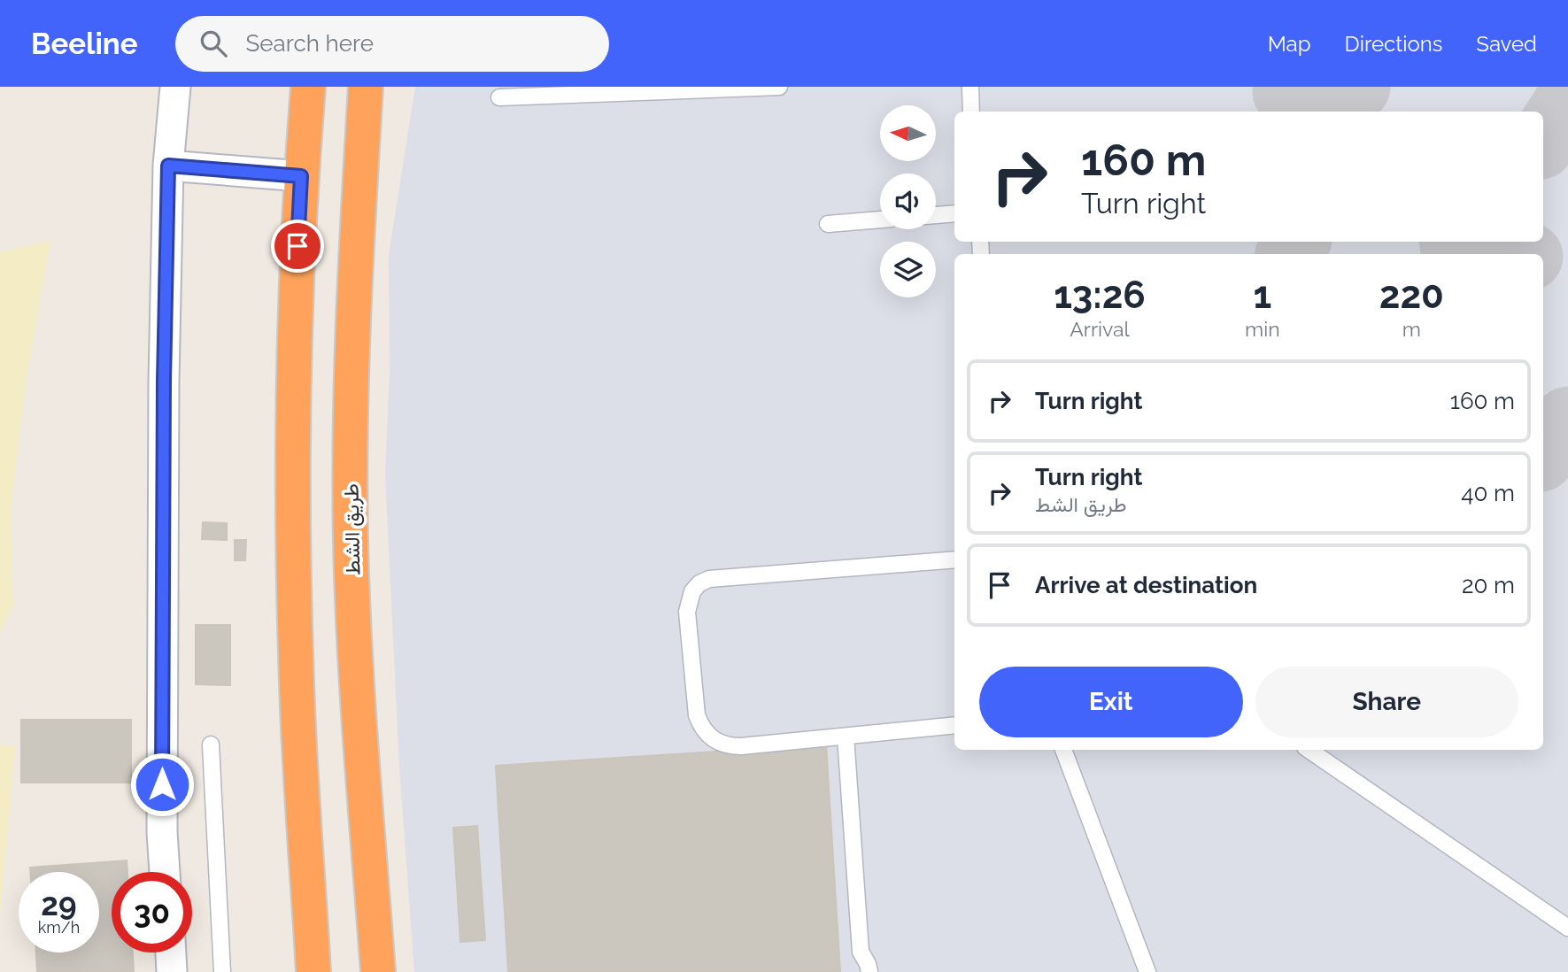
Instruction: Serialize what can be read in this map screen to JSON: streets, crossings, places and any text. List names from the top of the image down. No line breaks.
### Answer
{"streets":{"highway":["طريق الشط"]},"north":"left","page":{"header":"Beeline","search":"Search here","nav":["Map","Directions","Saved"],"turn":["160 m","Turn right"],"eta":["13:26","Arrival","1","min","220","m"],"list":[{"name":"Turn right","value":"160 m"},{"name":"Turn right","note":"طريق الشط","value":"40 m"},{"name":"Arrive at destination","value":"20 m"}],"buttons":["Exit","Share"],"speed":"29 km/h","limit":"30"}}
